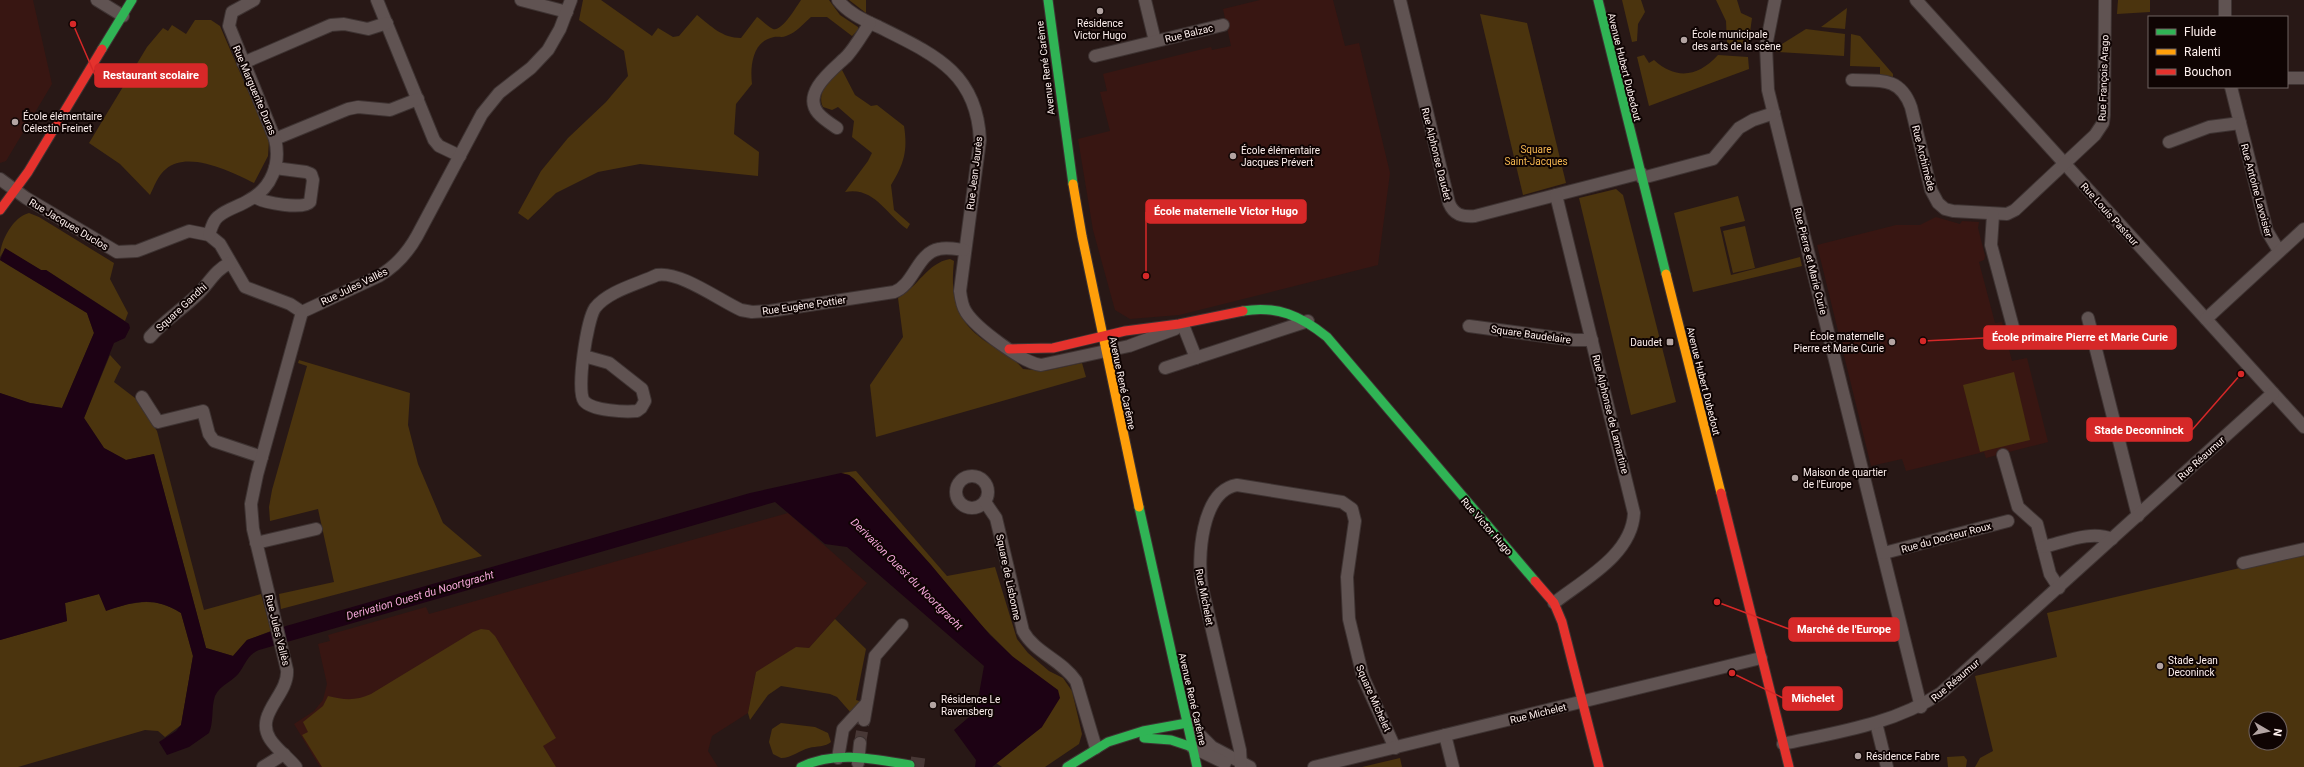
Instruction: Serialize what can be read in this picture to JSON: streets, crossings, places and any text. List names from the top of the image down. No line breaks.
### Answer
{"streets":{"street":["Rue Balzac","Avenue Hubert Dubedout","Avenue René Carême","Rue François Arago","Rue Marguerite Duras","Rue Alphonse Daudet","Rue Archimède","Rue Jean Jaurès","Rue Antoine Lavoisier","Rue Louis Pasteur","Rue Jacques Duclos","Rue Pierre et Marie Curie","Rue Jules Vallès","Rue Eugène Pottier","Square Gandhi","Square Baudelaire","Rue Alphonse de Lamartine","Rue Réaumur","Rue Victor Hugo","Rue du Docteur Roux","Square de Lisbonne","Rue Michelet","Square Michelet"]},"crossings":[["Avenue Hubert Dubedout","Rue Alphonse Daudet"],["Avenue Hubert Dubedout","Rue Réaumur"],["Avenue Hubert Dubedout","Rue Michelet"],["Avenue René Carême","Rue Jean Jaurès"],["Avenue René Carême","Rue Victor Hugo"],["Rue François Arago","Rue Archimède"],["Rue François Arago","Rue Louis Pasteur"],["Rue Marguerite Duras","Rue Jacques Duclos"],["Rue Alphonse Daudet","Rue Pierre et Marie Curie"],["Rue Alphonse Daudet","Rue Alphonse de Lamartine"],["Rue Archimède","Rue Louis Pasteur"],["Rue Jean Jaurès","Rue Eugène Pottier"],["Rue Jean Jaurès","Rue Victor Hugo"],["Rue Louis Pasteur","Rue Réaumur"],["Rue Pierre et Marie Curie","Rue Réaumur"],["Rue Pierre et Marie Curie","Rue du Docteur Roux"],["Square Baudelaire","Rue Alphonse de Lamartine"],["Rue Alphonse de Lamartine","Rue Victor Hugo"],["Rue Victor Hugo","Rue Michelet"],["Rue Michelet","Square Michelet"]],"water":["Derivation Ouest du Noortgracht"],"parks":["Square Saint-Jacques"],"places":{"other":["Résidence Victor Hugo","Restaurant scolaire","École municipale des arts de la scène","École élémentaire Célestin Freinet","École élémentaire Jacques Prévert","École maternelle Victor Hugo","École primaire Pierre et Marie Curie","École maternelle Pierre et Marie Curie","Stade Deconninck","Maison de quartier de l'Europe","Marché de l'Europe","Stade Jean Deconinck","Michelet","Résidence Le Ravensberg","Résidence Fabre"],"transit":["Daudet"]},"legend":["Fluide","Ralenti","Bouchon"],"north":"right"}
